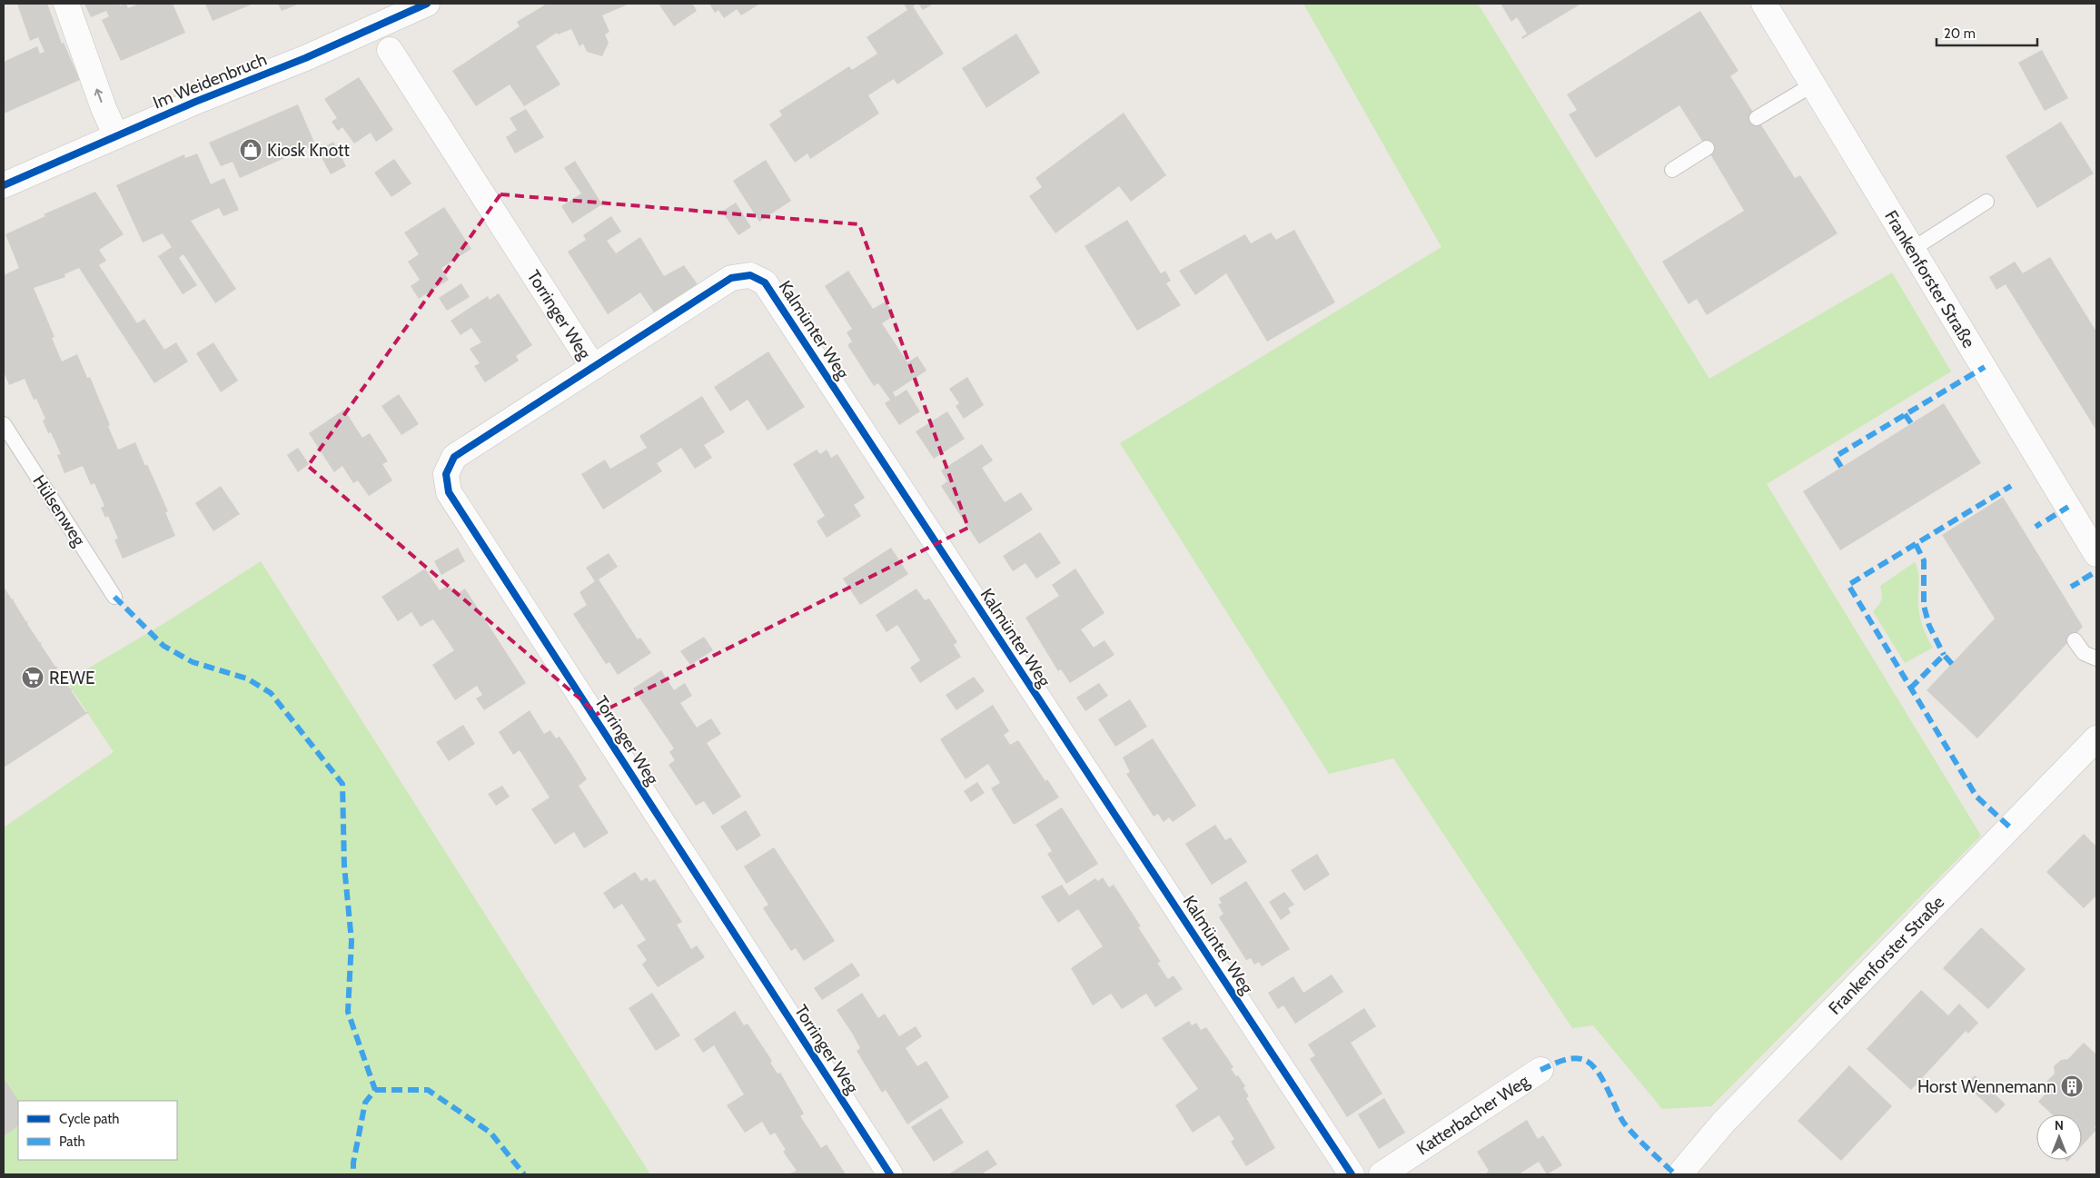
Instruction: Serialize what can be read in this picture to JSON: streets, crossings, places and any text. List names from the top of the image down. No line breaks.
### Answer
{"streets":{"street":["Im Weidenbruch","Frankenforster Straße","Torringer Weg","Kalmünter Weg","Katterbacher Weg"],"lane":["Hülsenweg"]},"crossings":[["Torringer Weg","Kalmünter Weg"]],"places":{"shop":["Kiosk Knott"],"supermarket":["REWE"],"building":["Horst Wennemann"]},"legend":["Cycle path","Path"],"scale_bar":"20 m","north":"top"}
